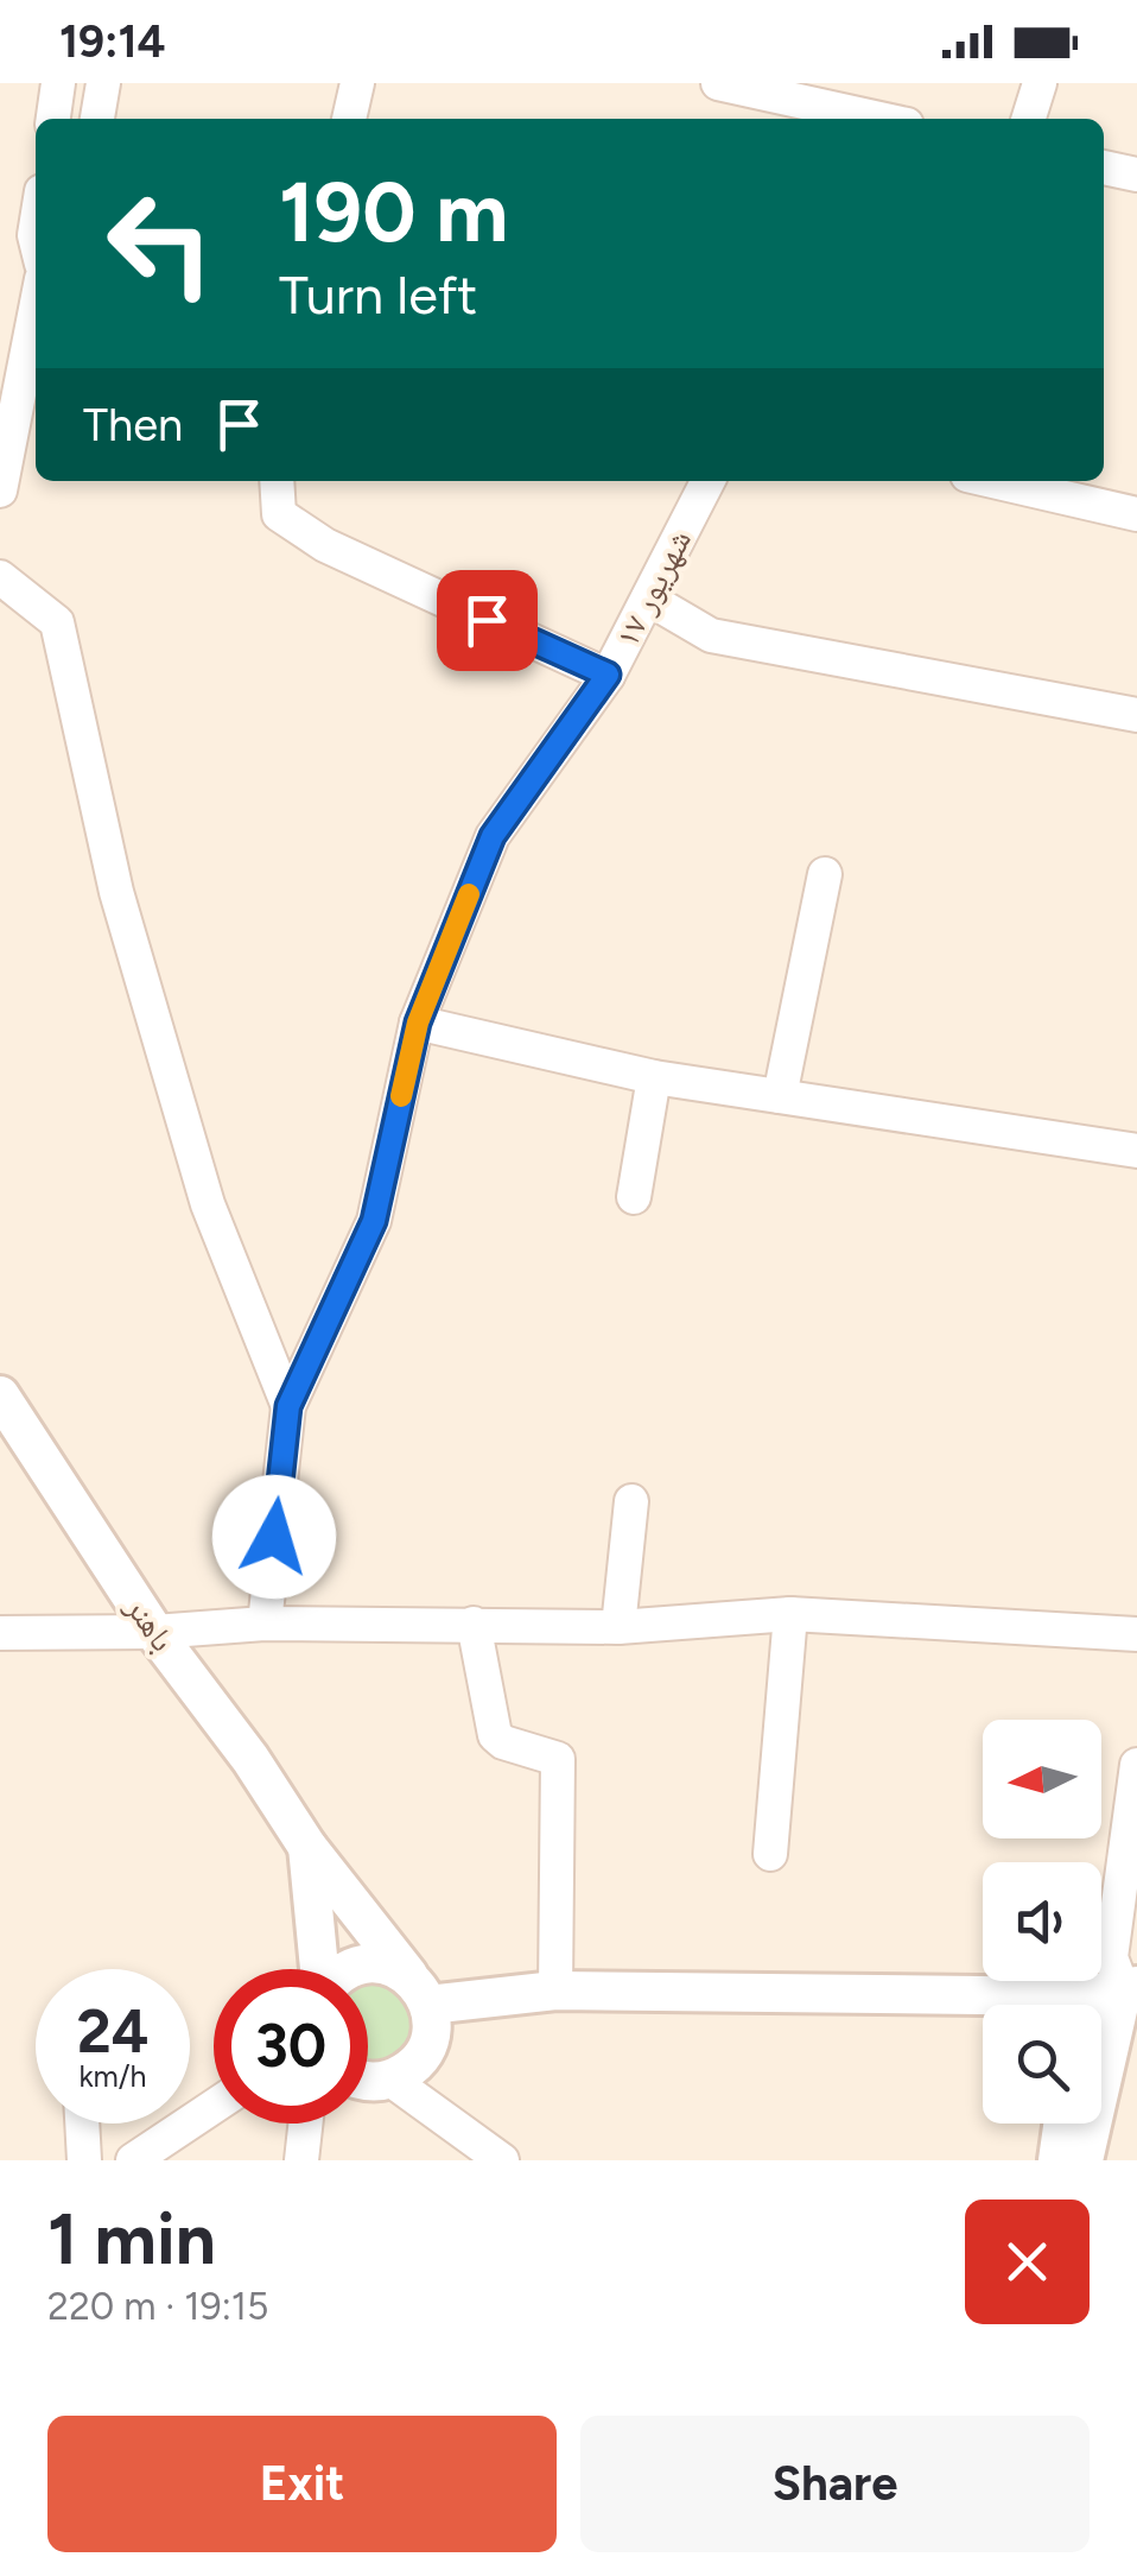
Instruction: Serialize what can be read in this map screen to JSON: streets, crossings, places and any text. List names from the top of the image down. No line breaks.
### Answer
{"streets":{"street":["۱۷ شهریور","باهنر"]},"north":"left","page":{"status":"19:14","turn":["190 m","Turn left"],"then":"Then","speed":"24 km/h","limit":"30","heading":["1 min","220 m · 19:15"],"buttons":["Exit","Share"]}}
